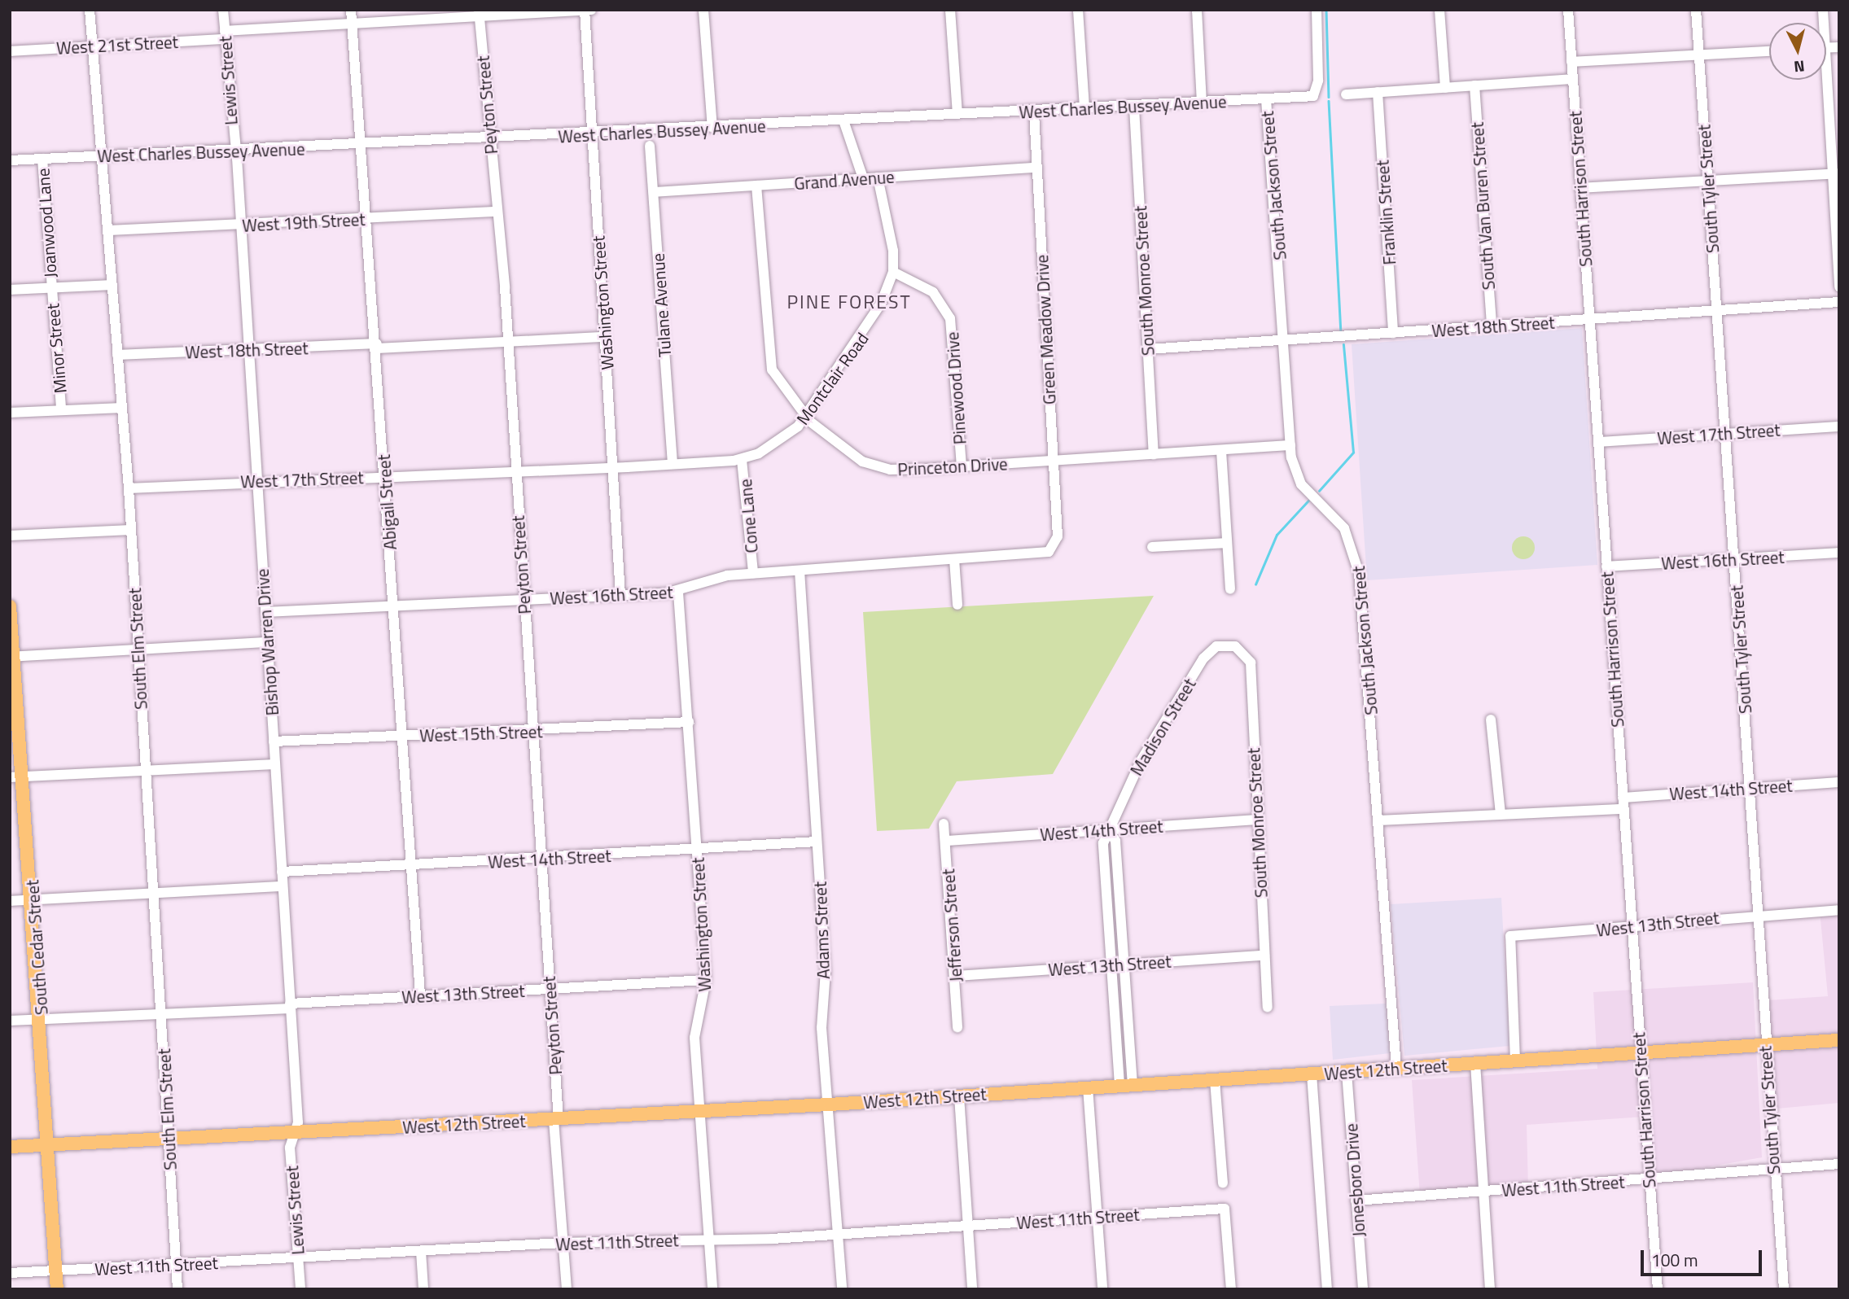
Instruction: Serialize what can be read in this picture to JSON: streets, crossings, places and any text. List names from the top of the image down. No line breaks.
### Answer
{"streets":{"main road":["South Cedar Street","West 12th Street"],"street":["West 21st Street","Lewis Street","Peyton Street","West Charles Bussey Avenue","Grand Avenue","South Jackson Street","South Harrison Street","South Tyler Street","South Van Buren Street","Franklin Street","West 19th Street","Joanwood Lane","South Monroe Street","Washington Street","Tulane Avenue","West 18th Street","Green Meadow Drive","Minor Street","Montclair Road","Pinewood Drive","West 17th Street","Princeton Drive","Abigail Street","Cone Lane","West 16th Street","Bishop Warren Drive","South Elm Street","Madison Street","West 15th Street","West 14th Street","West 13th Street","Jefferson Street","Adams Street","Jonesboro Drive","West 11th Street"]},"crossings":[["West 21st Street","Lewis Street"],["West 21st Street","Peyton Street"],["West 21st Street","Washington Street"],["West 21st Street","Abigail Street"],["West 21st Street","South Elm Street"],["Lewis Street","West Charles Bussey Avenue"],["Lewis Street","Bishop Warren Drive"],["Lewis Street","West 12th Street"],["Lewis Street","West 11th Street"],["Peyton Street","West Charles Bussey Avenue"],["Peyton Street","West 19th Street"],["Peyton Street","West 18th Street"],["Peyton Street","West 17th Street"],["Peyton Street","West 16th Street"],["Peyton Street","West 15th Street"],["Peyton Street","West 14th Street"],["Peyton Street","West 13th Street"],["Peyton Street","West 12th Street"],["Peyton Street","West 11th Street"],["West Charles Bussey Avenue","South Jackson Street"],["West Charles Bussey Avenue","Joanwood Lane"],["West Charles Bussey Avenue","South Monroe Street"],["West Charles Bussey Avenue","Washington Street"],["West Charles Bussey Avenue","Green Meadow Drive"],["West Charles Bussey Avenue","Abigail Street"],["West Charles Bussey Avenue","Bishop Warren Drive"],["West Charles Bussey Avenue","South Elm Street"],["Grand Avenue","Tulane Avenue"],["Grand Avenue","Green Meadow Drive"],["Grand Avenue","Montclair Road"],["Grand Avenue","Princeton Drive"],["South Jackson Street","West 18th Street"],["South Jackson Street","Princeton Drive"],["South Jackson Street","West 12th Street"],["South Harrison Street","West 18th Street"],["South Harrison Street","West 17th Street"],["South Harrison Street","West 16th Street"],["South Harrison Street","West 14th Street"],["South Harrison Street","West 13th Street"],["South Harrison Street","West 12th Street"],["South Harrison Street","West 11th Street"],["South Tyler Street","West 18th Street"],["South Tyler Street","West 17th Street"],["South Tyler Street","West 16th Street"],["South Tyler Street","West 14th Street"],["South Tyler Street","West 13th Street"],["South Tyler Street","West 12th Street"],["South Tyler Street","West 11th Street"],["South Van Buren Street","West 18th Street"],["Franklin Street","West 18th Street"],["West 19th Street","Abigail Street"],["West 19th Street","Bishop Warren Drive"],["West 19th Street","South Elm Street"],["Joanwood Lane","Minor Street"],["South Monroe Street","West 18th Street"],["South Monroe Street","Princeton Drive"],["South Monroe Street","Madison Street"],["South Monroe Street","West 14th Street"],["South Monroe Street","West 13th Street"],["Washington Street","West 18th Street"],["Washington Street","Montclair Road"],["Washington Street","West 17th Street"],["Washington Street","West 16th Street"],["Washington Street","West 15th Street"],["Washington Street","West 14th Street"],["Washington Street","West 13th Street"],["Washington Street","West 12th Street"],["Washington Street","West 11th Street"],["Tulane Avenue","Montclair Road"],["West 18th Street","Abigail Street"],["West 18th Street","Bishop Warren Drive"],["West 18th Street","South Elm Street"],["Green Meadow Drive","Princeton Drive"],["Green Meadow Drive","West 16th Street"],["Montclair Road","Pinewood Drive"],["Montclair Road","West 17th Street"],["Montclair Road","Princeton Drive"],["Montclair Road","Cone Lane"],["Pinewood Drive","Princeton Drive"],["West 17th Street","Abigail Street"],["West 17th Street","Bishop Warren Drive"],["West 17th Street","South Elm Street"],["Abigail Street","West 16th Street"],["Abigail Street","West 15th Street"],["Abigail Street","West 14th Street"],["Abigail Street","West 13th Street"],["Cone Lane","West 16th Street"],["West 16th Street","Bishop Warren Drive"],["West 16th Street","Adams Street"],["Bishop Warren Drive","West 15th Street"],["Bishop Warren Drive","West 14th Street"],["Bishop Warren Drive","West 13th Street"],["Bishop Warren Drive","West 12th Street"],["South Elm Street","West 13th Street"],["South Elm Street","West 12th Street"],["South Elm Street","West 11th Street"],["Madison Street","West 14th Street"],["Madison Street","West 13th Street"],["Madison Street","West 12th Street"],["West 14th Street","Jefferson Street"],["West 14th Street","Adams Street"],["West 13th Street","Jefferson Street"],["West 13th Street","South Cedar Street"],["West 13th Street","West 12th Street"],["Adams Street","West 12th Street"],["Adams Street","West 11th Street"],["South Cedar Street","West 12th Street"],["South Cedar Street","West 11th Street"],["West 12th Street","Jonesboro Drive"],["Jonesboro Drive","West 11th Street"]],"districts":["PINE FOREST"],"scale_bar":"100 m","north":"bottom"}
